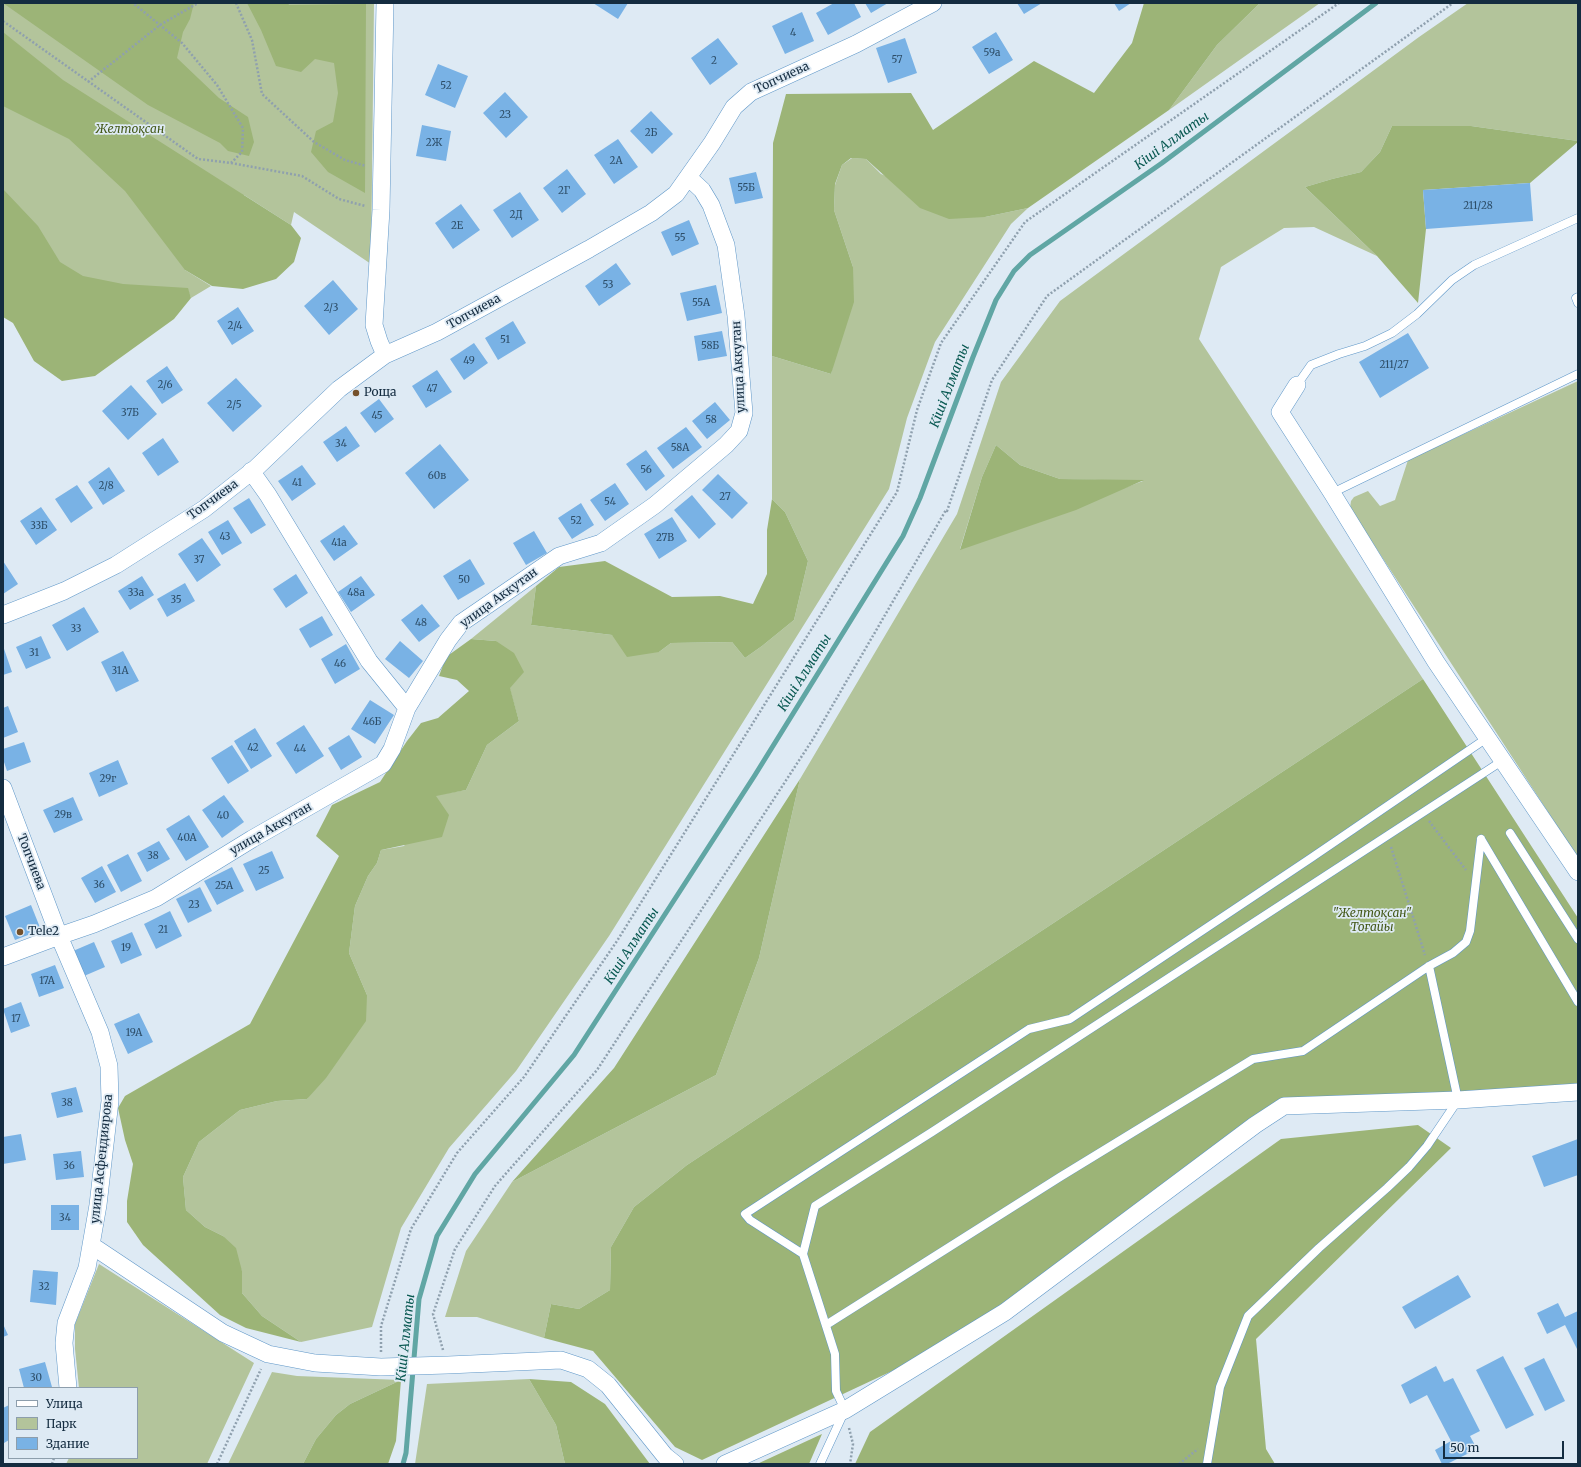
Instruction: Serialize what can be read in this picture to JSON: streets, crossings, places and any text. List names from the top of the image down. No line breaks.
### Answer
{"streets":{"street":["Топчиева","улица Аккутан","улица Асфендиярова"]},"crossings":[["Топчиева","улица Аккутан"],["Топчиева","улица Асфендиярова"],["улица Аккутан","улица Асфендиярова"]],"water":["Кіші Алматы"],"parks":["Желтоқсан","\"Желтоқсан\" Тоғайы"],"places":["Роща","Tele2"],"house_numbers":["4","59а","57","2","52","2З","2Б","2Ж","2А","55Б","2Г","211/28","2Д","2Е","55","53","55А","2/3","2/4","51","58Б","49","211/27","2/6","47","2/5","37Б","45","58","34","58А","56","60в","41","2/8","27","54","52","33Б","43","27В","41а","37","50","33а","48а","35","48","33","31","46","31А","46Б","42","44","29г","29в","40","40А","38","25","36","25А","23","21","19","17А","17","19А","38","36","34","32","30"],"legend":["Улица","Парк","Здание"],"scale_bar":"50 m"}
